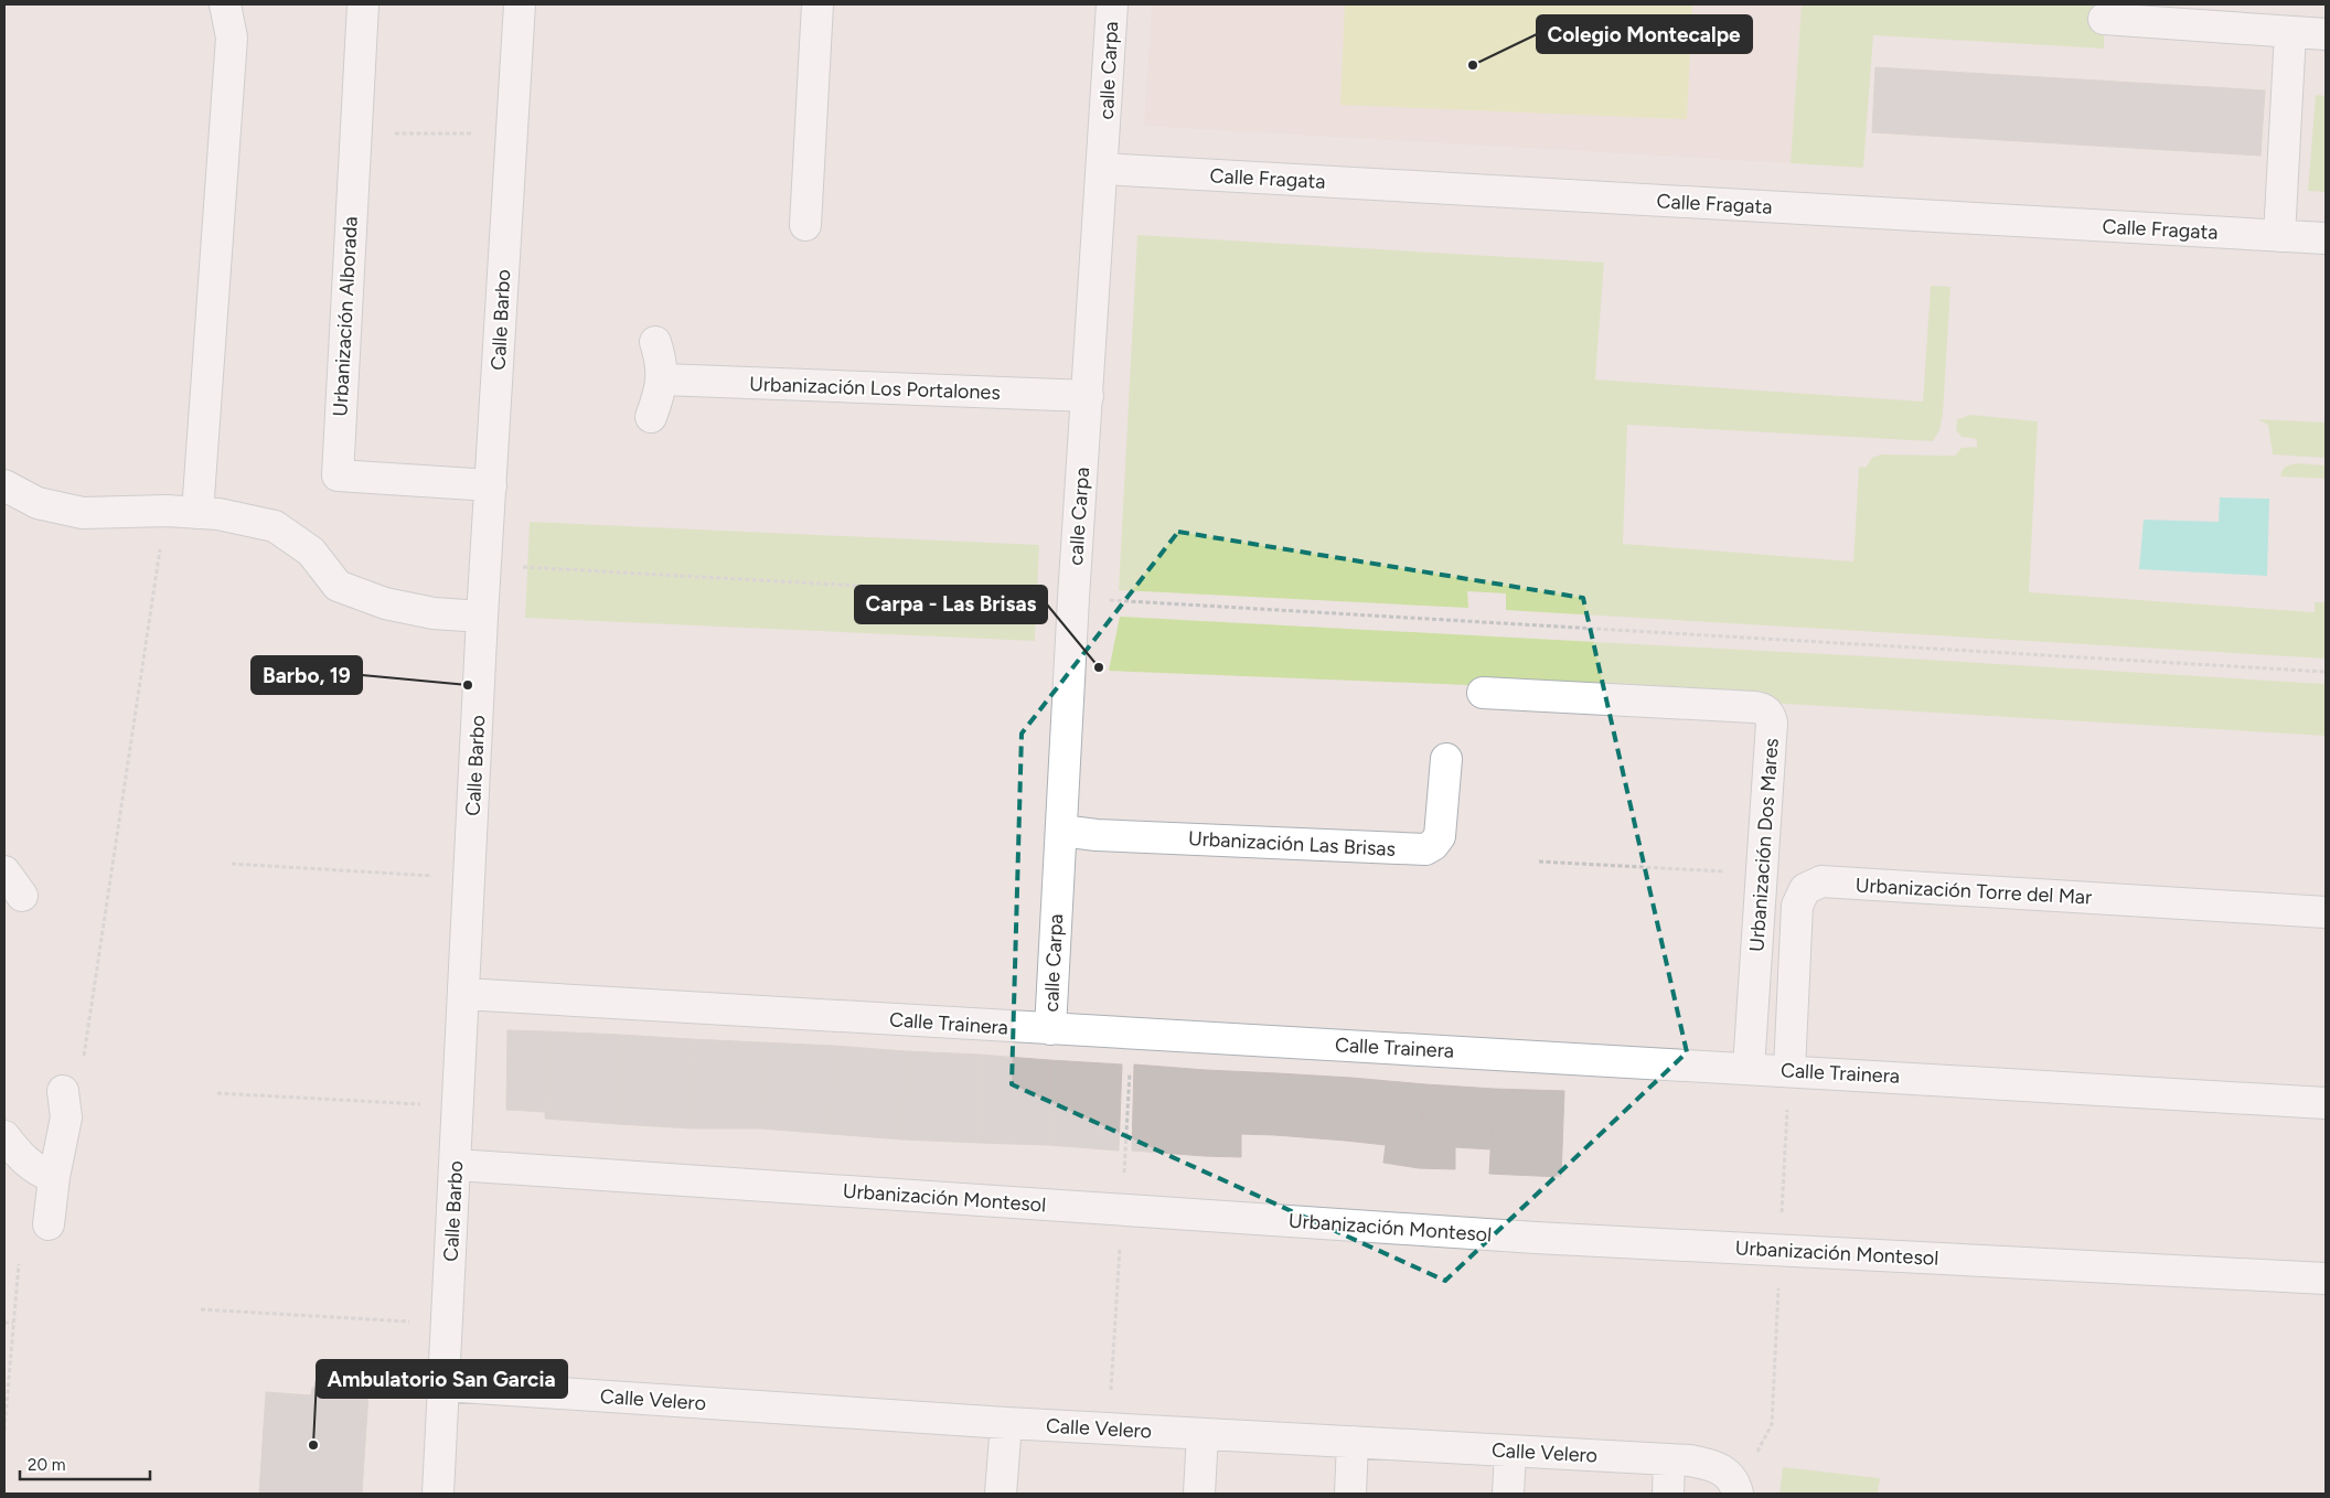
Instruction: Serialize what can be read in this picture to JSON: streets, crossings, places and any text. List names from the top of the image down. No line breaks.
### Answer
{"streets":{"street":["calle Carpa","Calle Fragata","Urbanización Alborada","Calle Barbo","Urbanización Los Portalones","Urbanización Las Brisas","Urbanización Dos Mares","Urbanización Torre del Mar","Calle Trainera","Urbanización Montesol","Calle Velero"]},"crossings":[["calle Carpa","Calle Fragata"],["calle Carpa","Urbanización Los Portalones"],["calle Carpa","Urbanización Las Brisas"],["calle Carpa","Calle Trainera"],["Urbanización Alborada","Calle Barbo"],["Calle Barbo","Calle Trainera"],["Calle Barbo","Urbanización Montesol"],["Calle Barbo","Calle Velero"],["Urbanización Dos Mares","Calle Trainera"],["Urbanización Torre del Mar","Calle Trainera"]],"places":["Colegio Montecalpe","Carpa - Las Brisas","Barbo, 19","Ambulatorio San Garcia"],"scale_bar":"20 m"}
